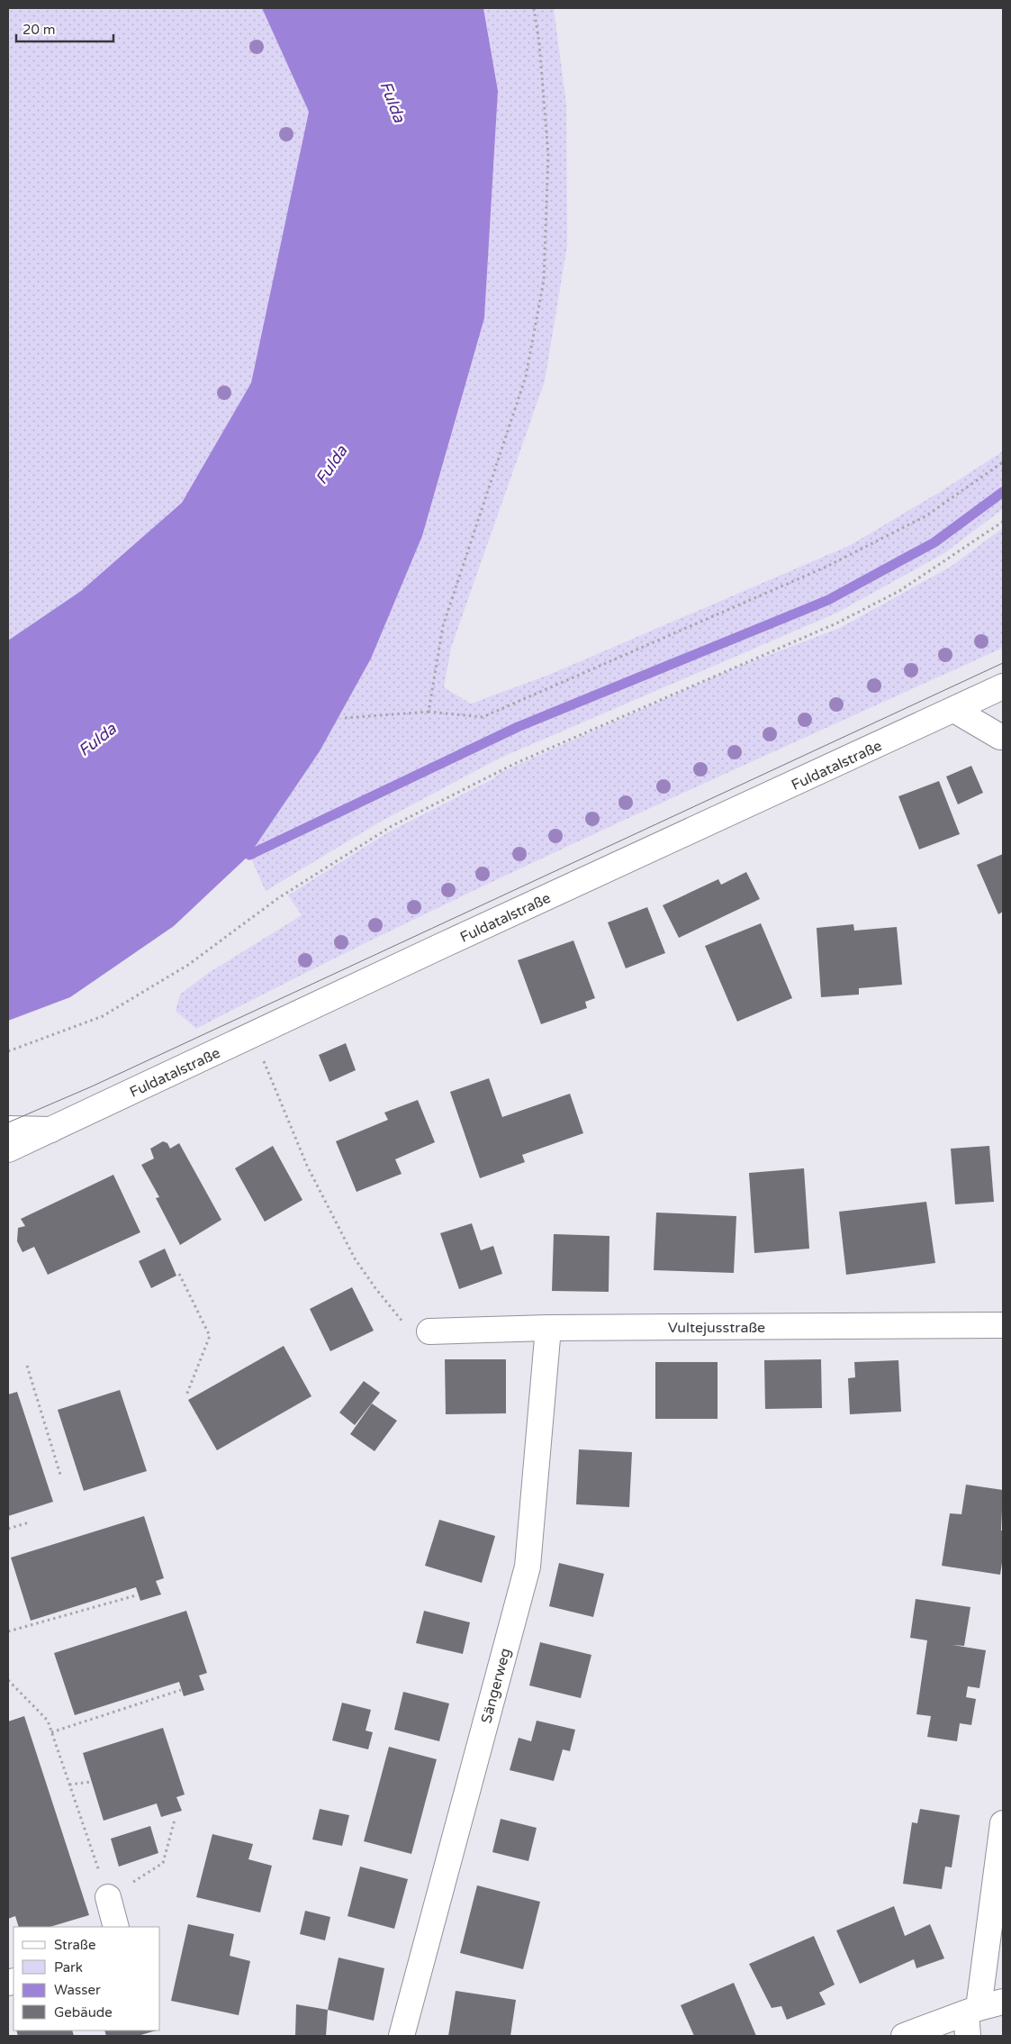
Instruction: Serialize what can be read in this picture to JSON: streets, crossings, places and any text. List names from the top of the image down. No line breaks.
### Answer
{"streets":{"street":["Fuldatalstraße","Vultejusstraße","Sängerweg"]},"crossings":[["Vultejusstraße","Sängerweg"]],"water":["Fulda"],"legend":["Straße","Park","Wasser","Gebäude"],"scale_bar":"20 m"}
